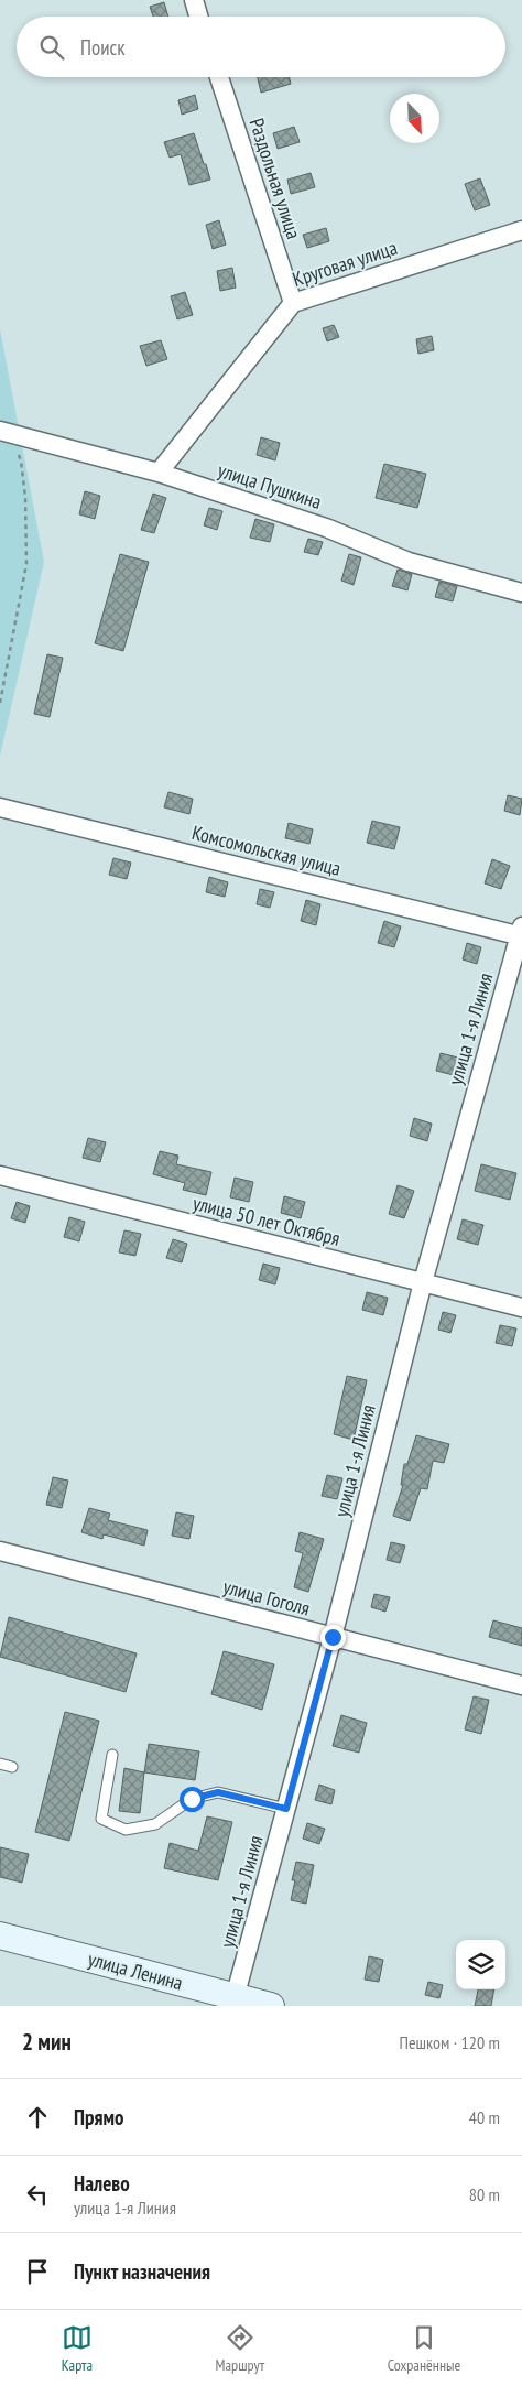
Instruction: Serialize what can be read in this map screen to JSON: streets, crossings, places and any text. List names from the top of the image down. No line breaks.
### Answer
{"streets":{"main road":["улица Ленина"],"street":["Раздольная улица","Круговая улица","улица Пушкина","Комсомольская улица","улица 1-я Линия","улица 50 лет Октября","улица Гоголя"]},"crossings":[["Раздольная улица","Круговая улица"],["Круговая улица","улица Пушкина"],["Комсомольская улица","улица 1-я Линия"],["улица 1-я Линия","улица 50 лет Октября"],["улица 1-я Линия","улица Гоголя"],["улица 1-я Линия","улица Ленина"]],"north":"bottom right","page":{"search":"Поиск","heading":["2 мин","Пешком · 120 m"],"list":[["Прямо","40 m"],["Налево","улица 1-я Линия","80 m"],"Пункт назначения"],"nav":["Карта","Маршрут","Сохранённые"]}}
